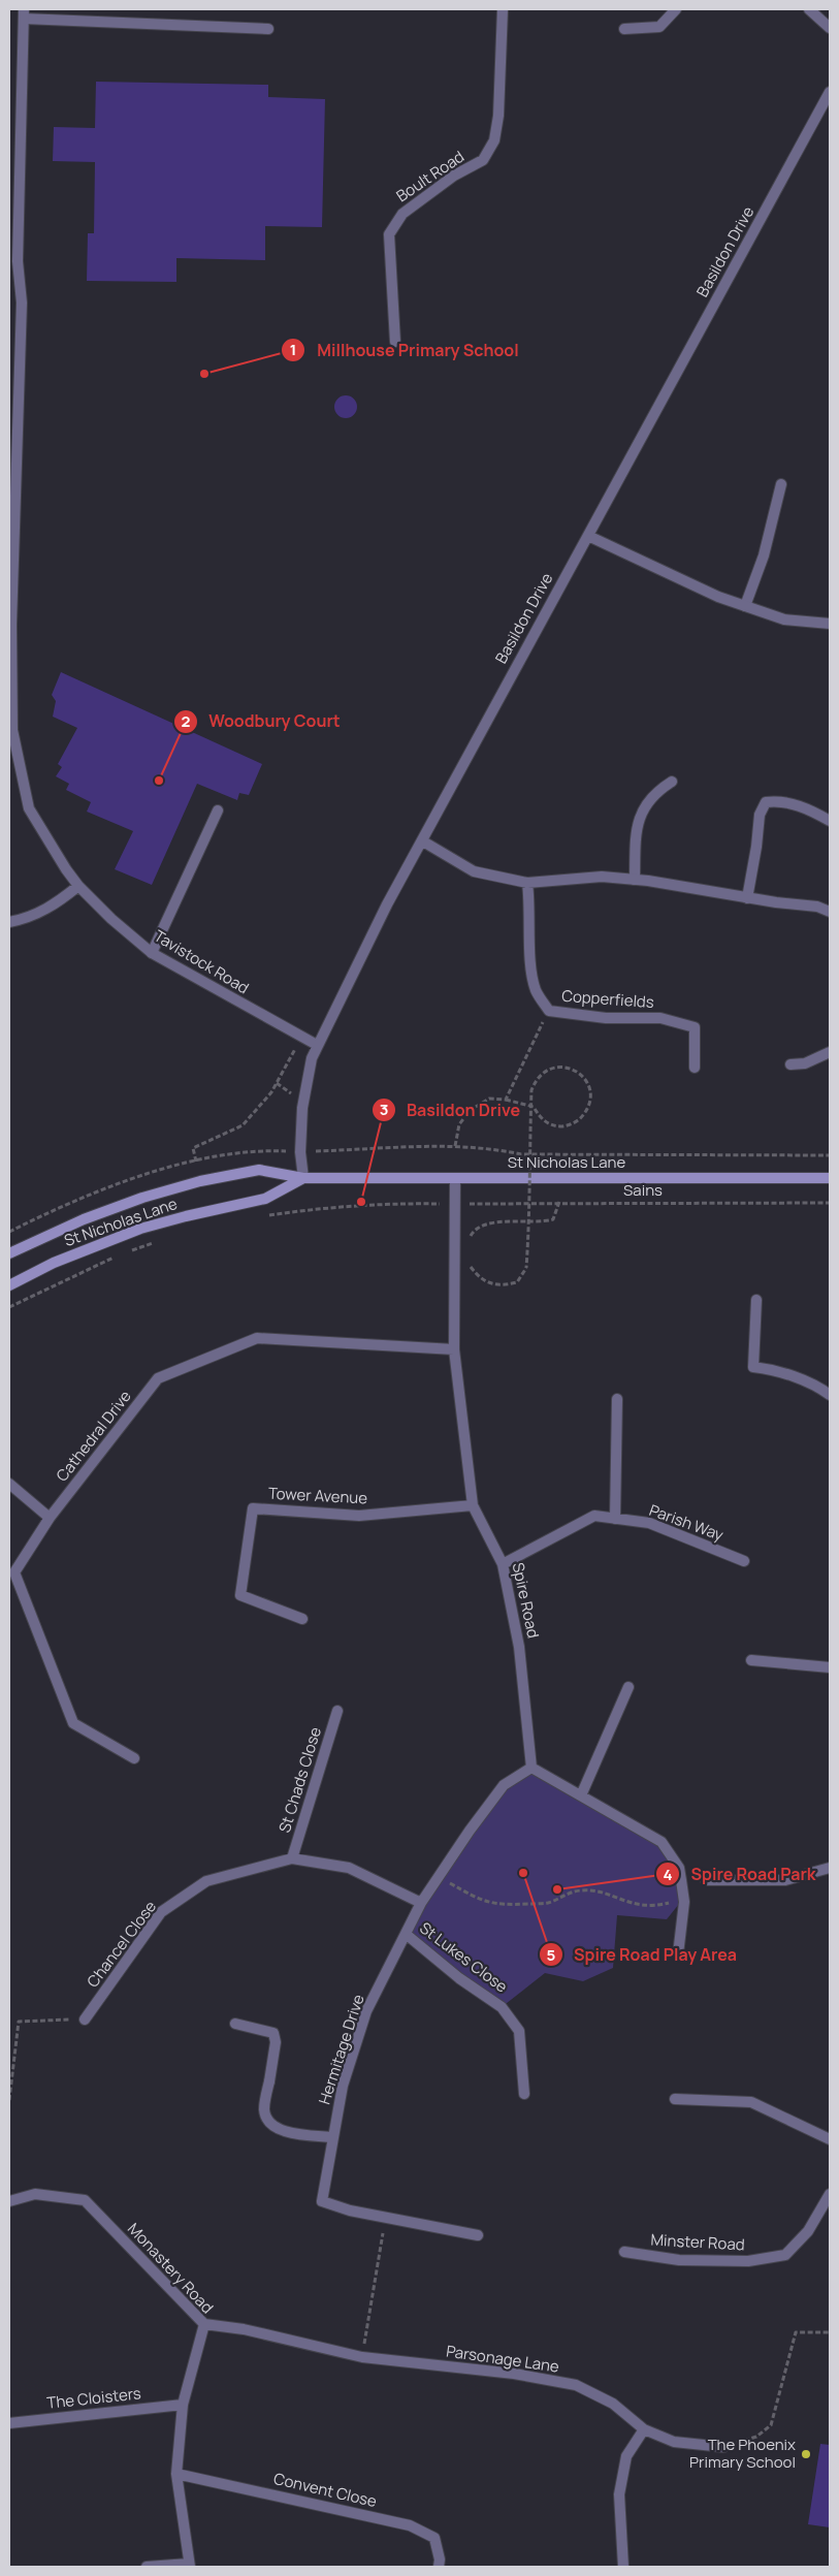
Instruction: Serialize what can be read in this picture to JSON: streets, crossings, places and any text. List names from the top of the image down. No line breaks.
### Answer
{"streets":{"main road":["St Nicholas Lane"],"street":["Boult Road","Basildon Drive","Tavistock Road","Copperfields","Cathedral Drive","Tower Avenue","Parish Way","Spire Road","St Chads Close","Chancel Close","St Lukes Close","Hermitage Drive","Minster Road","Monastery Road","Parsonage Lane","The Cloisters","Convent Close"],"path":["Sains"]},"crossings":[["Basildon Drive","Tavistock Road"],["Basildon Drive","St Nicholas Lane"],["St Nicholas Lane","Spire Road"],["Sains","Spire Road"],["Cathedral Drive","Spire Road"],["Tower Avenue","Spire Road"],["Parish Way","Spire Road"],["Spire Road","Hermitage Drive"],["St Chads Close","Chancel Close"],["Chancel Close","Hermitage Drive"],["St Lukes Close","Hermitage Drive"],["Monastery Road","Parsonage Lane"],["Monastery Road","The Cloisters"],["Monastery Road","Convent Close"]],"places":["Millhouse Primary School","Woodbury Court","Basildon Drive","Spire Road Play Area","Spire Road Park","The Phoenix Primary School"]}
